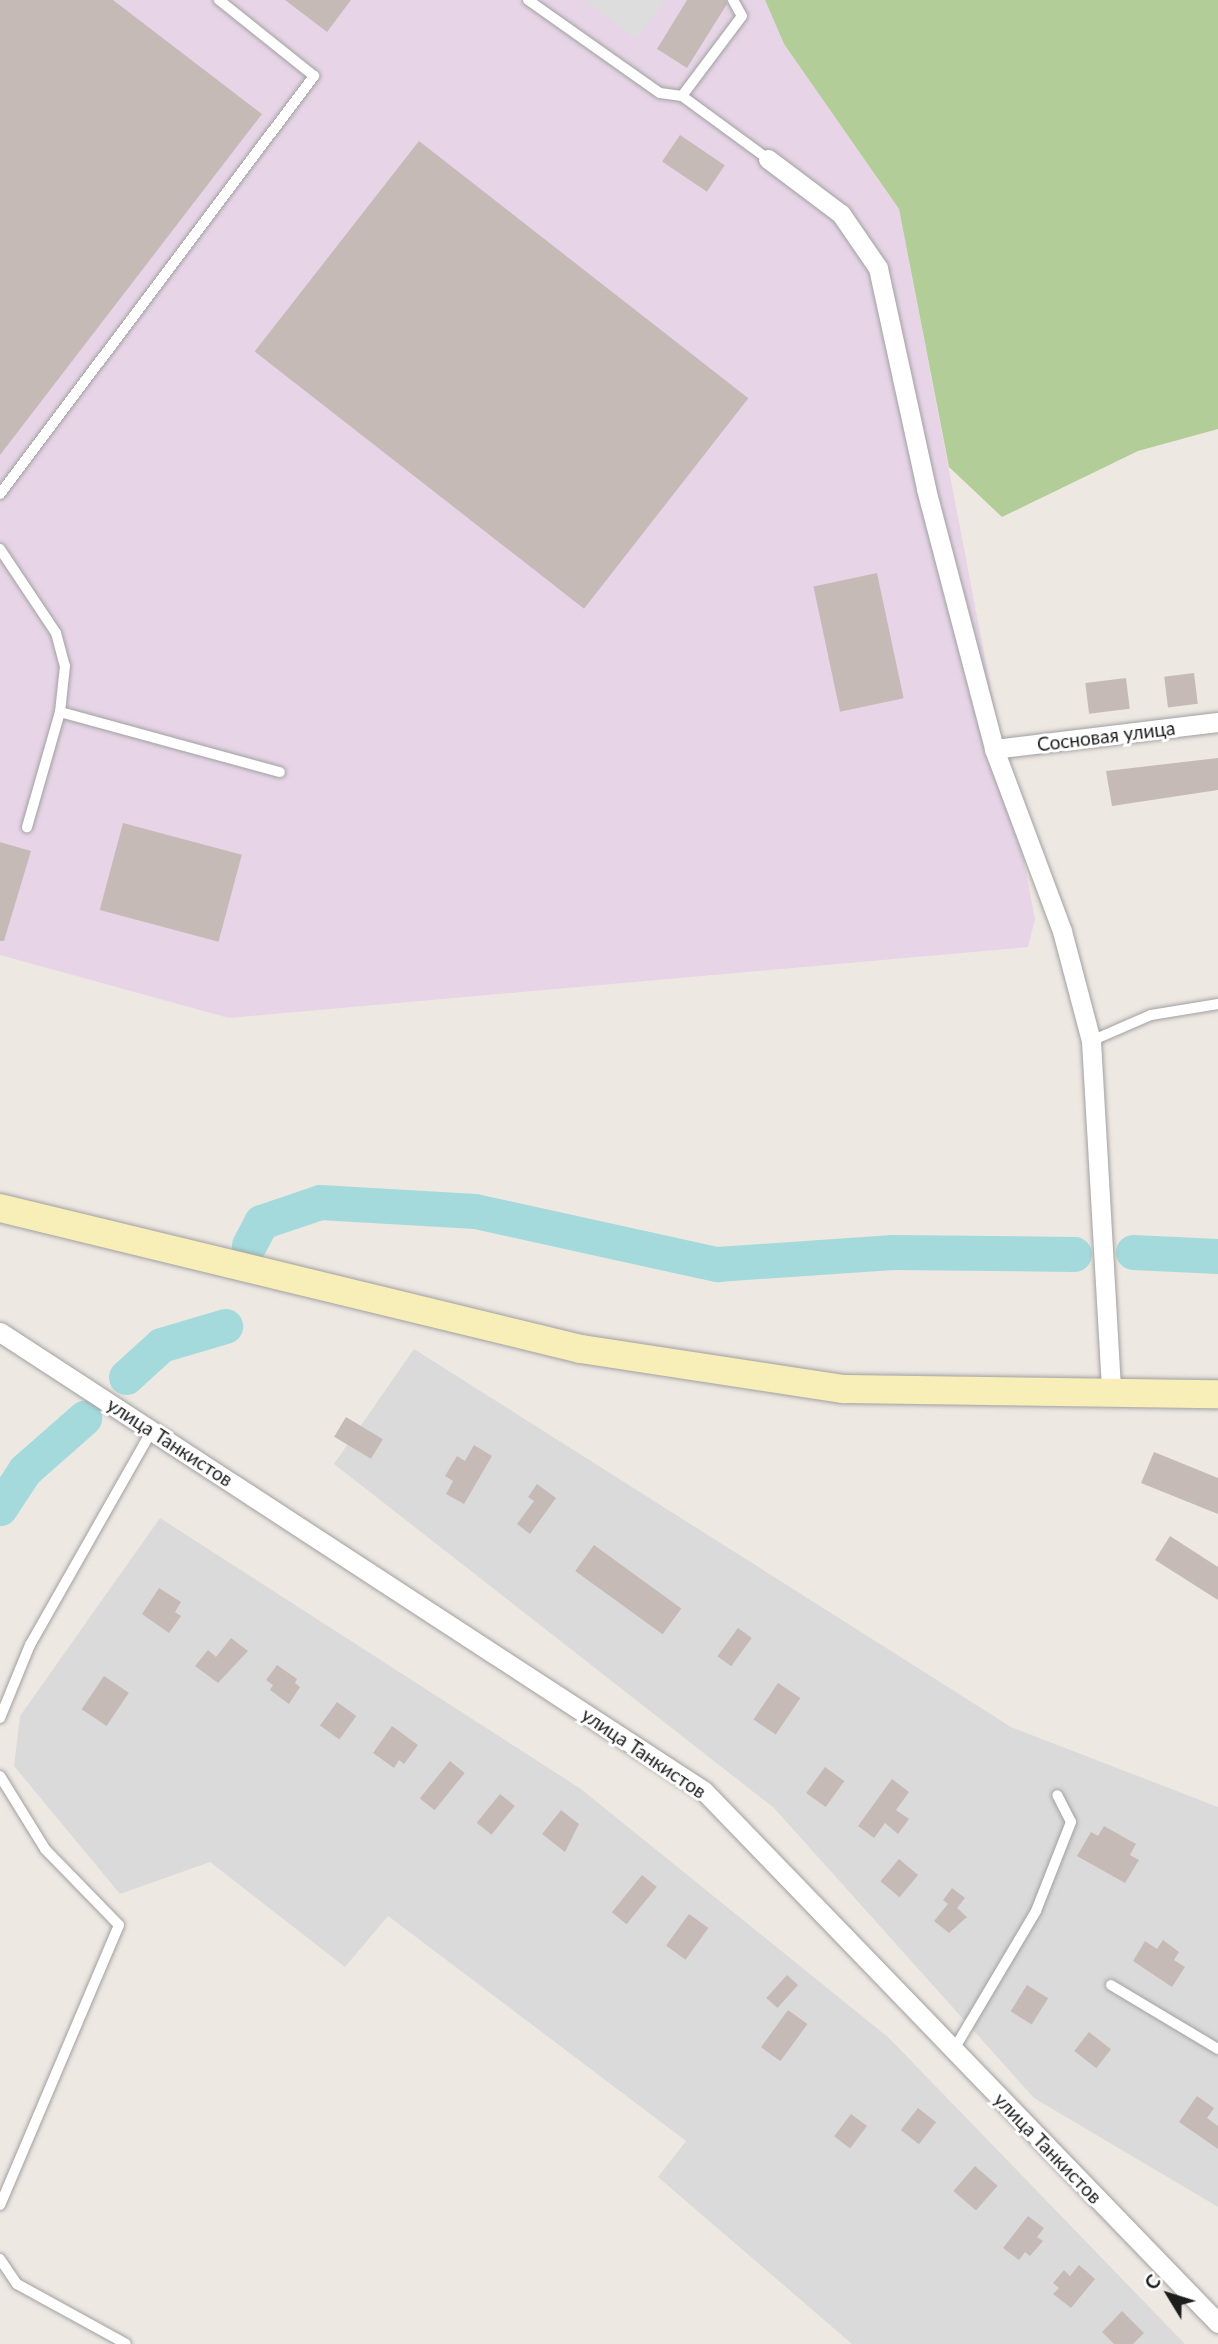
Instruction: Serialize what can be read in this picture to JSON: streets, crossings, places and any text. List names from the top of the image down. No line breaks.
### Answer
{"streets":{"street":["Сосновая улица","улица Танкистов"]},"north":"top left"}
